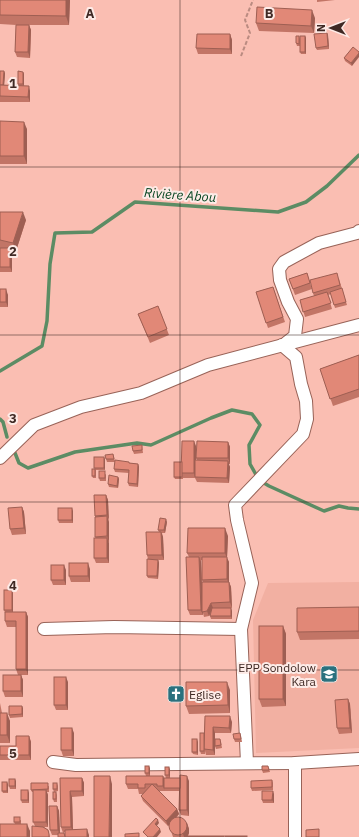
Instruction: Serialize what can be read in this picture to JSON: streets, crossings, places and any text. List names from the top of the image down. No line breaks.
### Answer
{"water":["Rivière Abou"],"places":{"school or university":["EPP Sondolow Kara"],"church":["Eglise"]},"north":"left","grid":{"columns":["A","B"],"rows":["1","2","3","4","5"]}}
